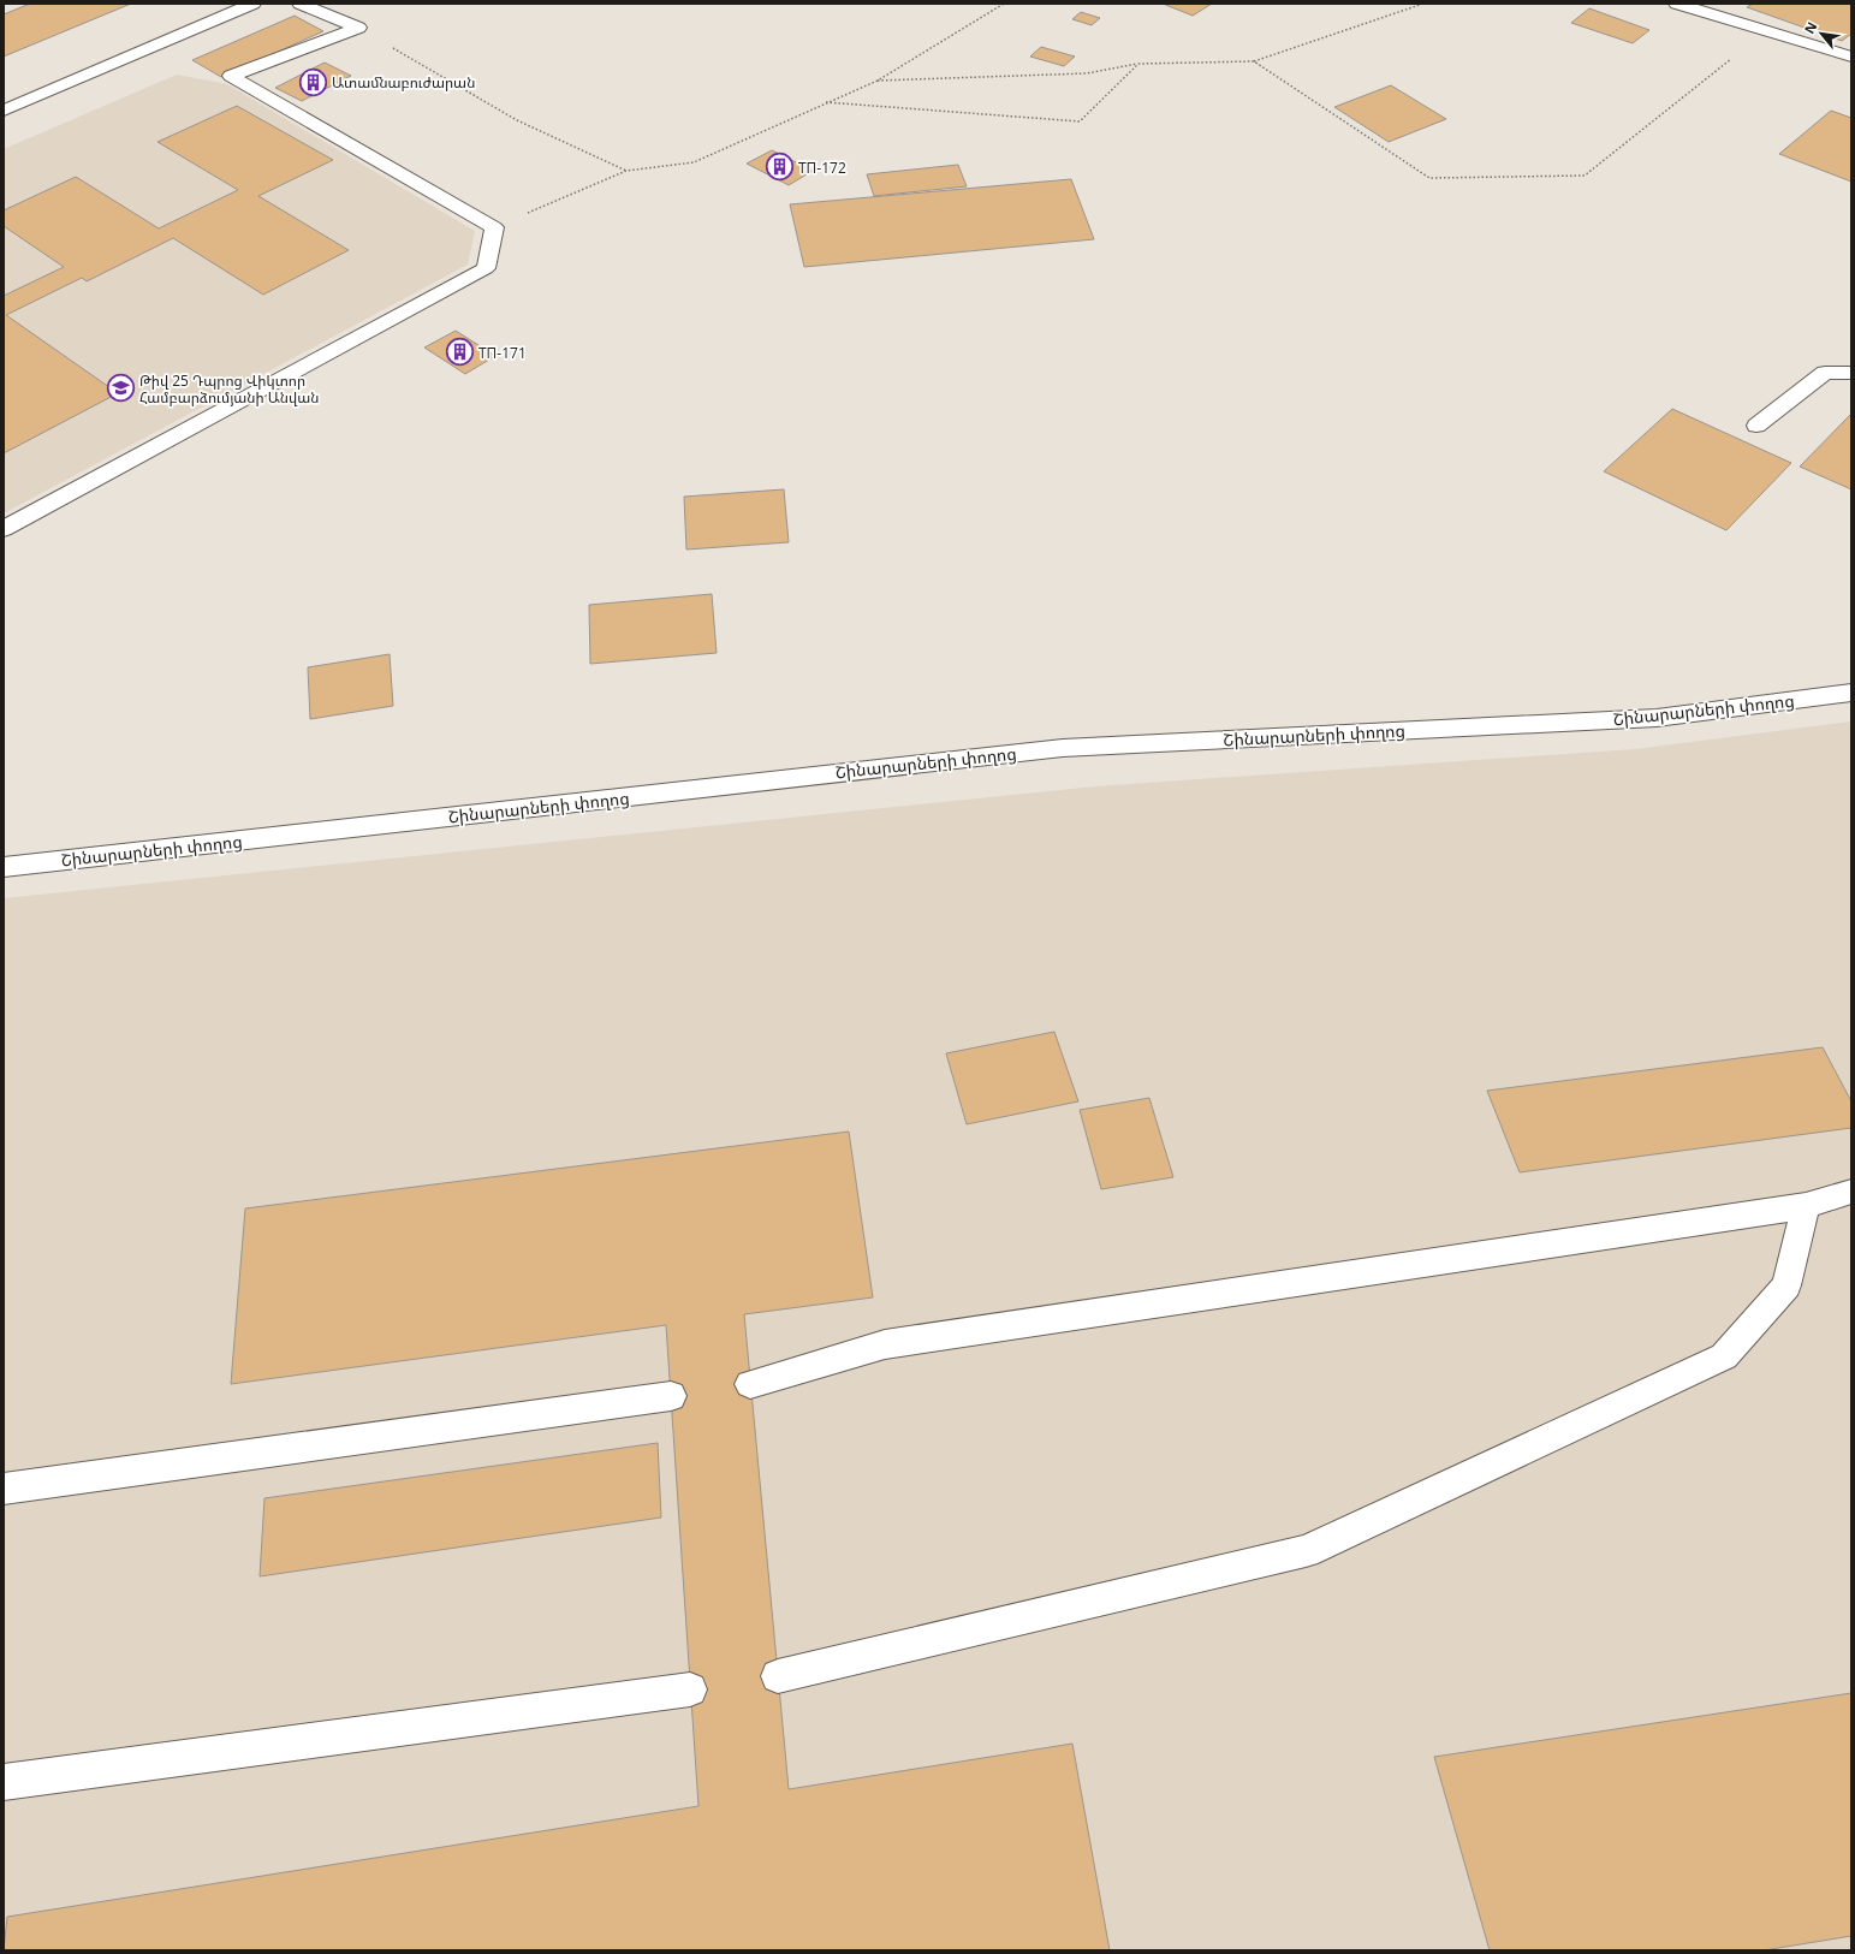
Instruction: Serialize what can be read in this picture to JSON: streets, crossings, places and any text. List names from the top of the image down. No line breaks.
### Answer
{"streets":{"street":["Շինարարների փողոց"]},"places":{"building":["Ատամնաբուժարան","ТП-172","ТП-171"],"school or university":["Թիվ 25 Դպրոց Վիկտոր Համբարձումյանի Անվան"]},"north":"top left"}
